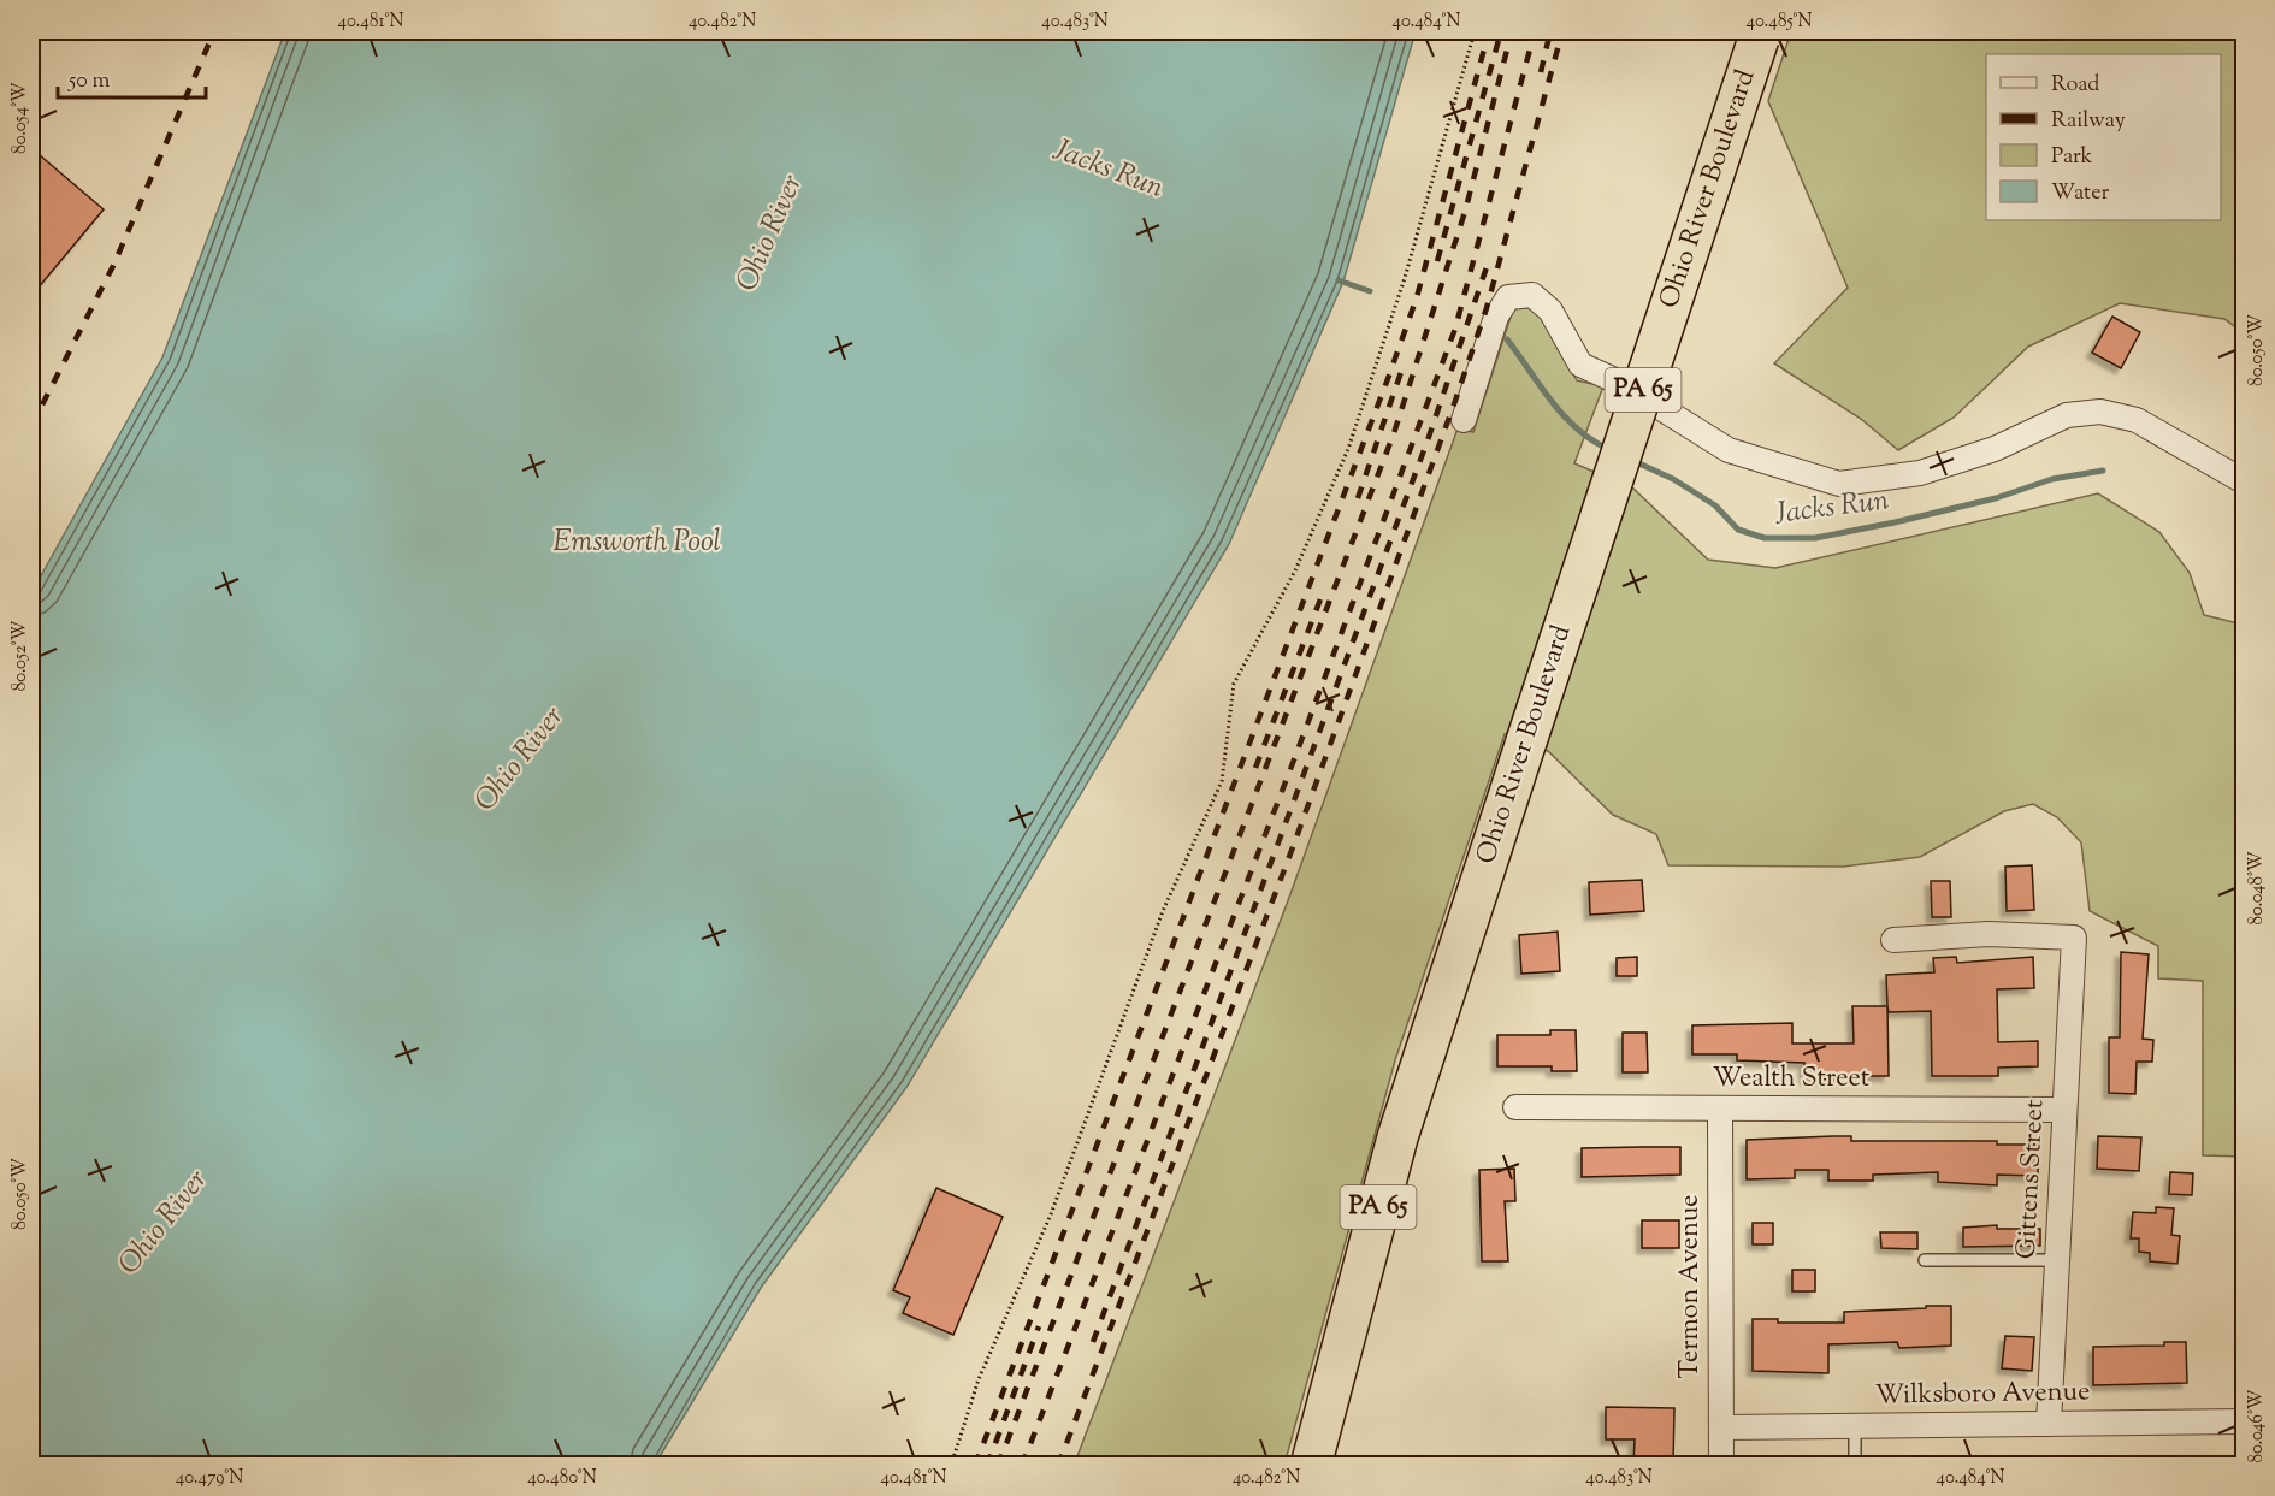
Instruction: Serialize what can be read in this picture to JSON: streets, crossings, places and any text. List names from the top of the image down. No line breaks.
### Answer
{"streets":{"highway":["Ohio River Boulevard","PA 65"],"street":["Wealth Street","Gittens Street","Termon Avenue","Wilksboro Avenue"]},"crossings":[["Wealth Street","Gittens Street"],["Wealth Street","Termon Avenue"],["Gittens Street","Wilksboro Avenue"],["Termon Avenue","Wilksboro Avenue"]],"water":["Jacks Run","Ohio River","Emsworth Pool"],"legend":["Road","Railway","Park","Water"],"scale_bar":"50 m","coordinates":["40.481°N","40.482°N","40.483°N","40.484°N","40.485°N","80.054°W","80.050°W","80.052°W","80.048°W","80.046°W","40.479°N","40.480°N"]}
